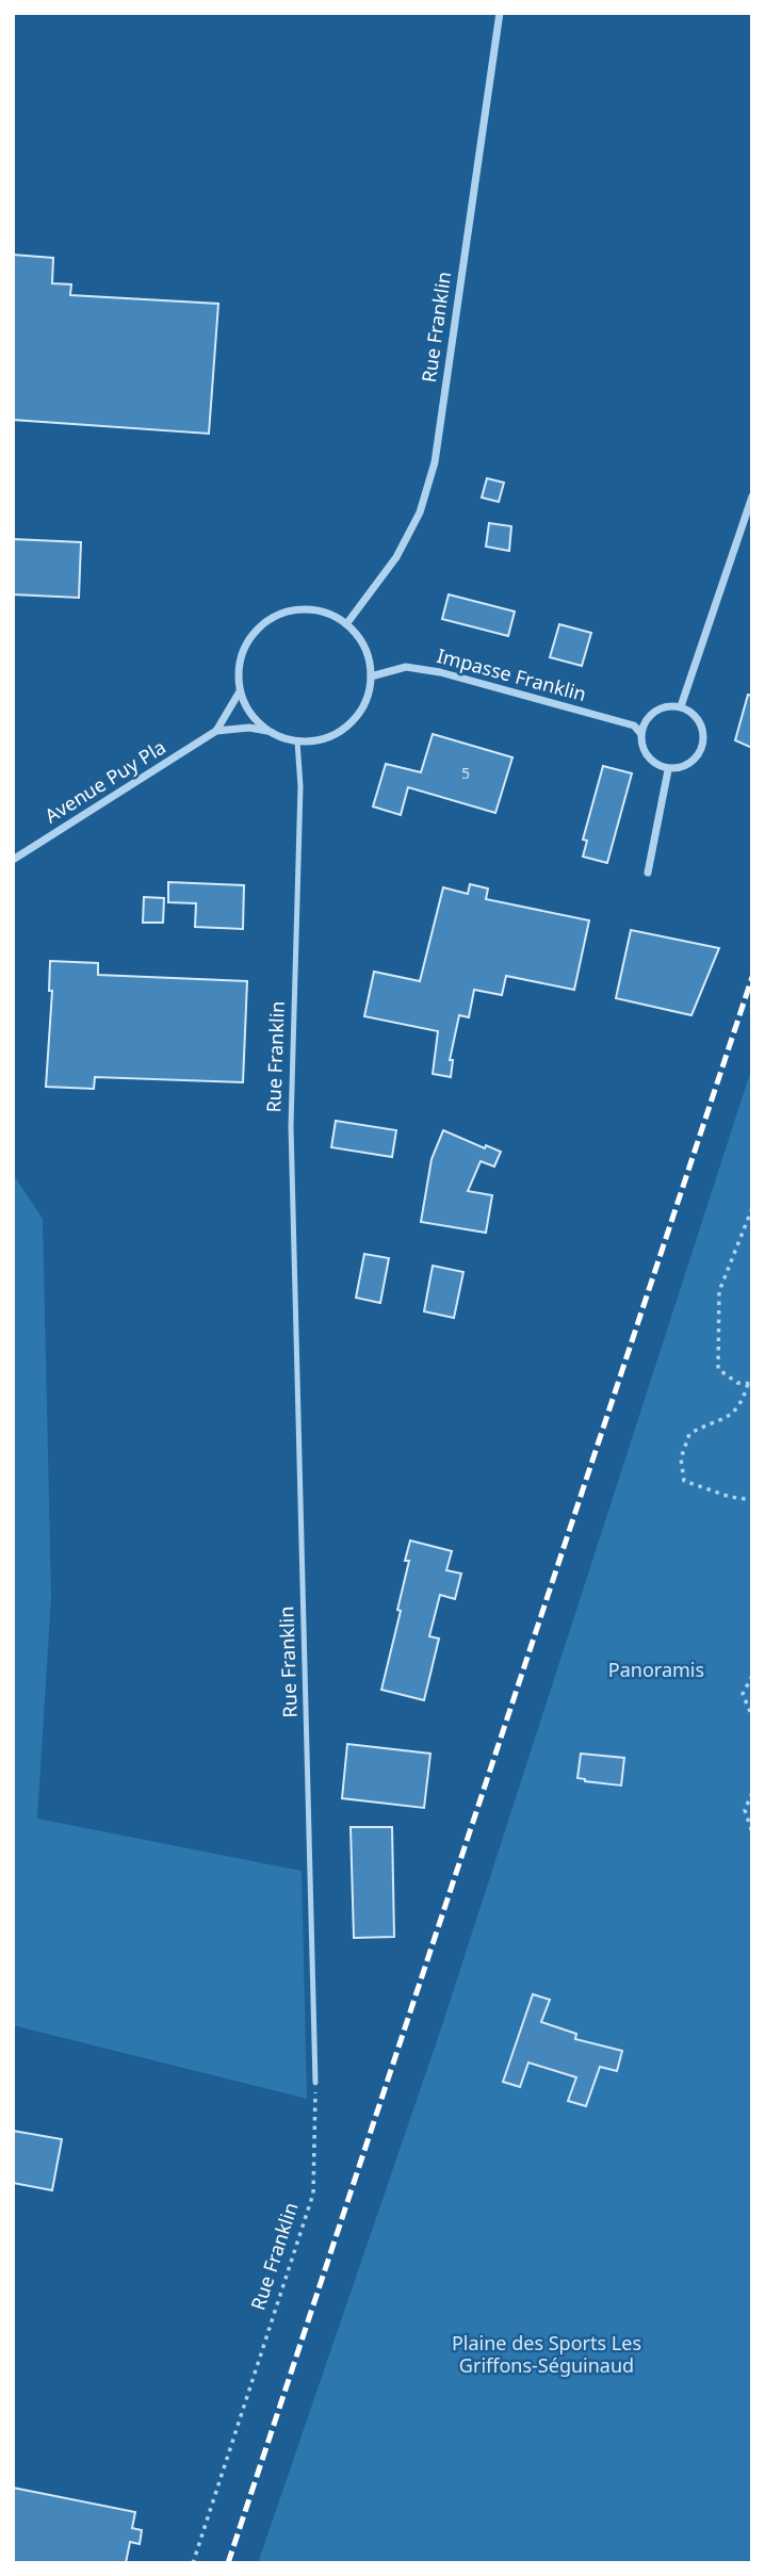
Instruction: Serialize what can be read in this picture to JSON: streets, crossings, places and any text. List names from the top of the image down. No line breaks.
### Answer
{"streets":{"street":["Rue Franklin","Impasse Franklin","Avenue Puy Pla"]},"crossings":[["Rue Franklin","Impasse Franklin"],["Rue Franklin","Avenue Puy Pla"],["Impasse Franklin","Avenue Puy Pla"]],"parks":["Panoramis","Plaine des Sports Les Griffons-Séguinaud"],"house_numbers":["5"]}
